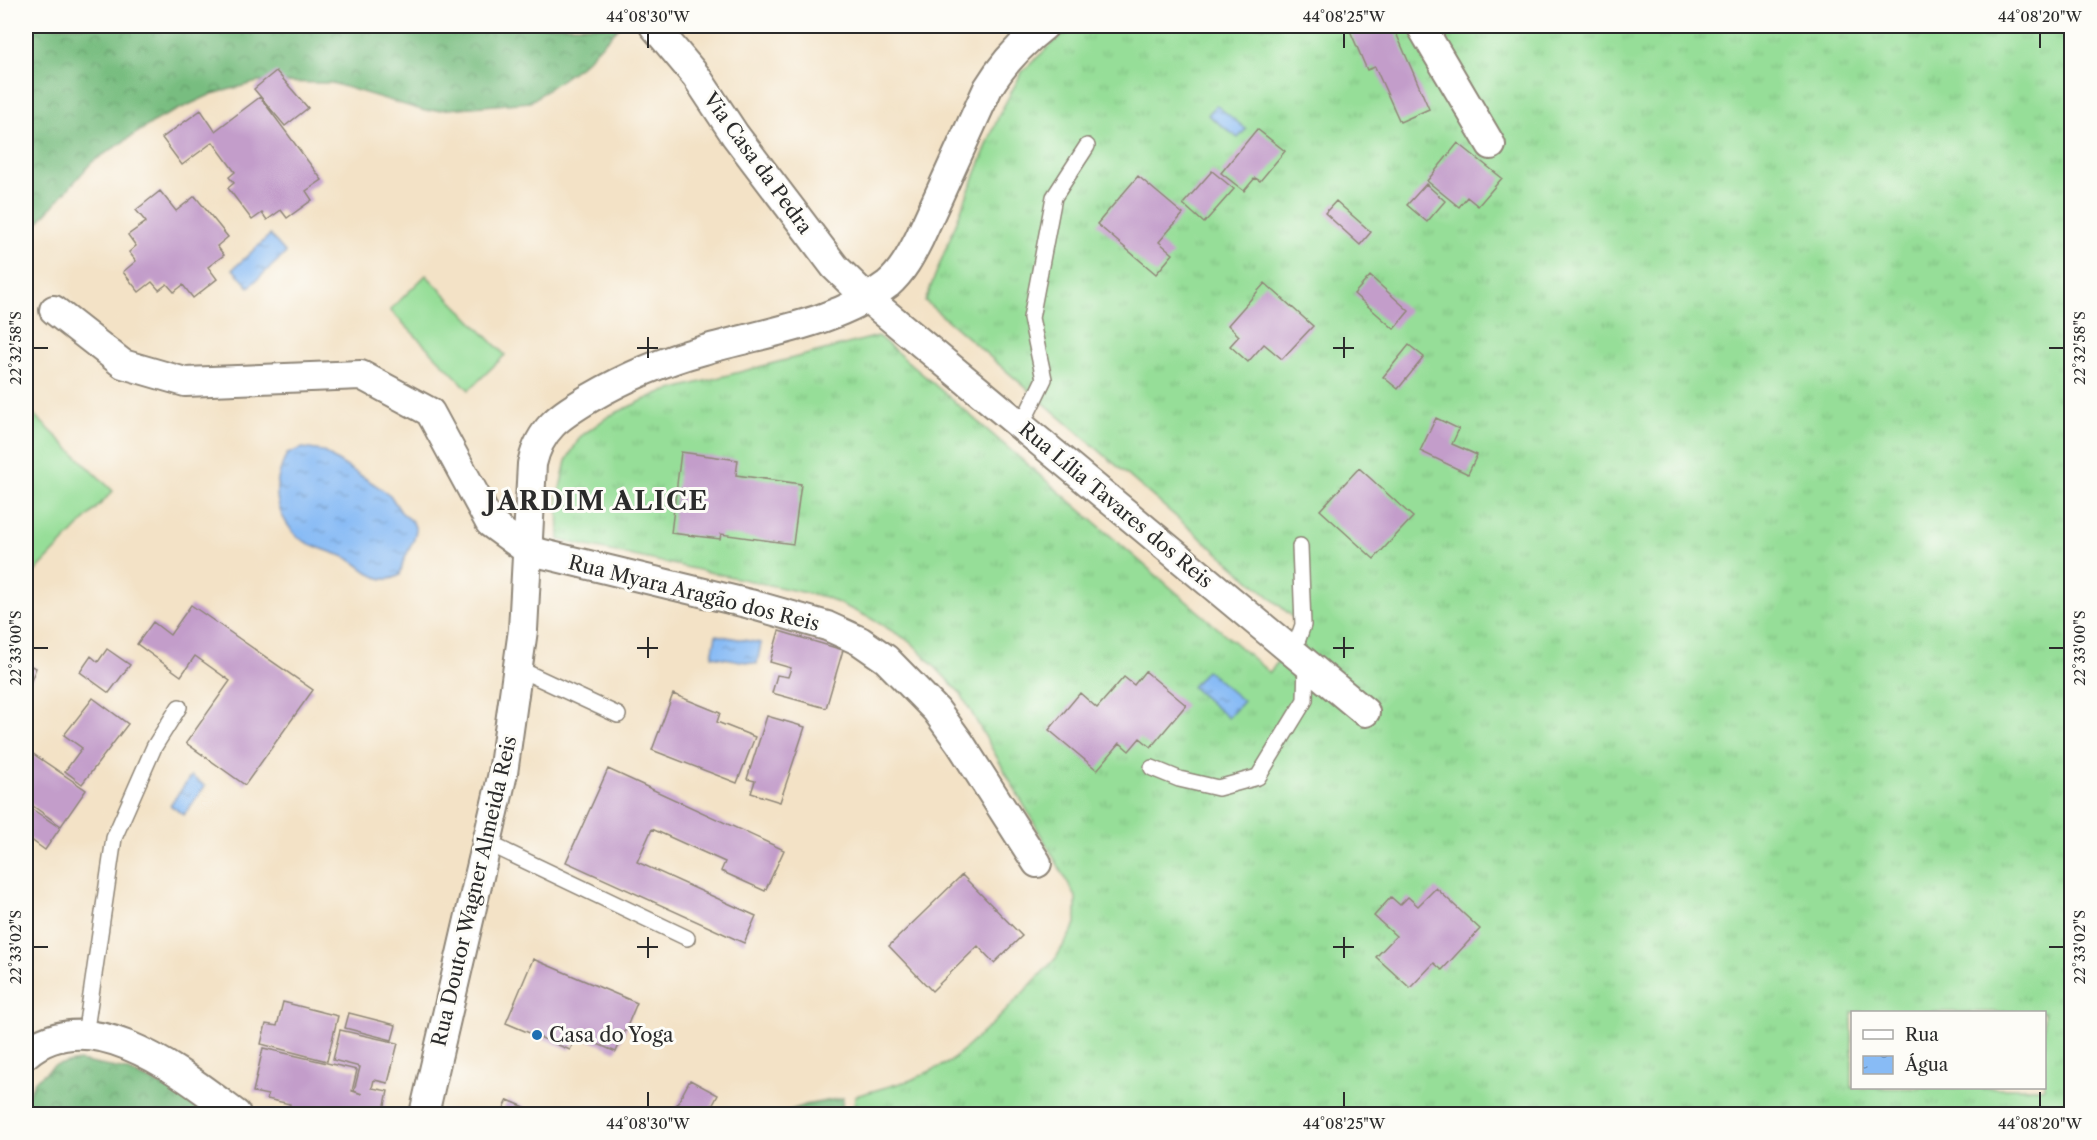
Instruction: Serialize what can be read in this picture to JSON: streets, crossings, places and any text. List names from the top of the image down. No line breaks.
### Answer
{"streets":{"street":["Via Casa da Pedra","Rua Lília Tavares dos Reis","Rua Myara Aragão dos Reis","Rua Doutor Wagner Almeida Reis"]},"crossings":[["Via Casa da Pedra","Rua Lília Tavares dos Reis"],["Via Casa da Pedra","Rua Doutor Wagner Almeida Reis"],["Rua Lília Tavares dos Reis","Rua Doutor Wagner Almeida Reis"],["Rua Myara Aragão dos Reis","Rua Doutor Wagner Almeida Reis"]],"districts":["JARDIM ALICE"],"places":["Casa do Yoga"],"legend":["Rua","Água"],"coordinates":["44°08'30\"W","44°08'25\"W","44°08'20\"W","22°32'58\"S","22°33'00\"S","22°33'02\"S"]}
